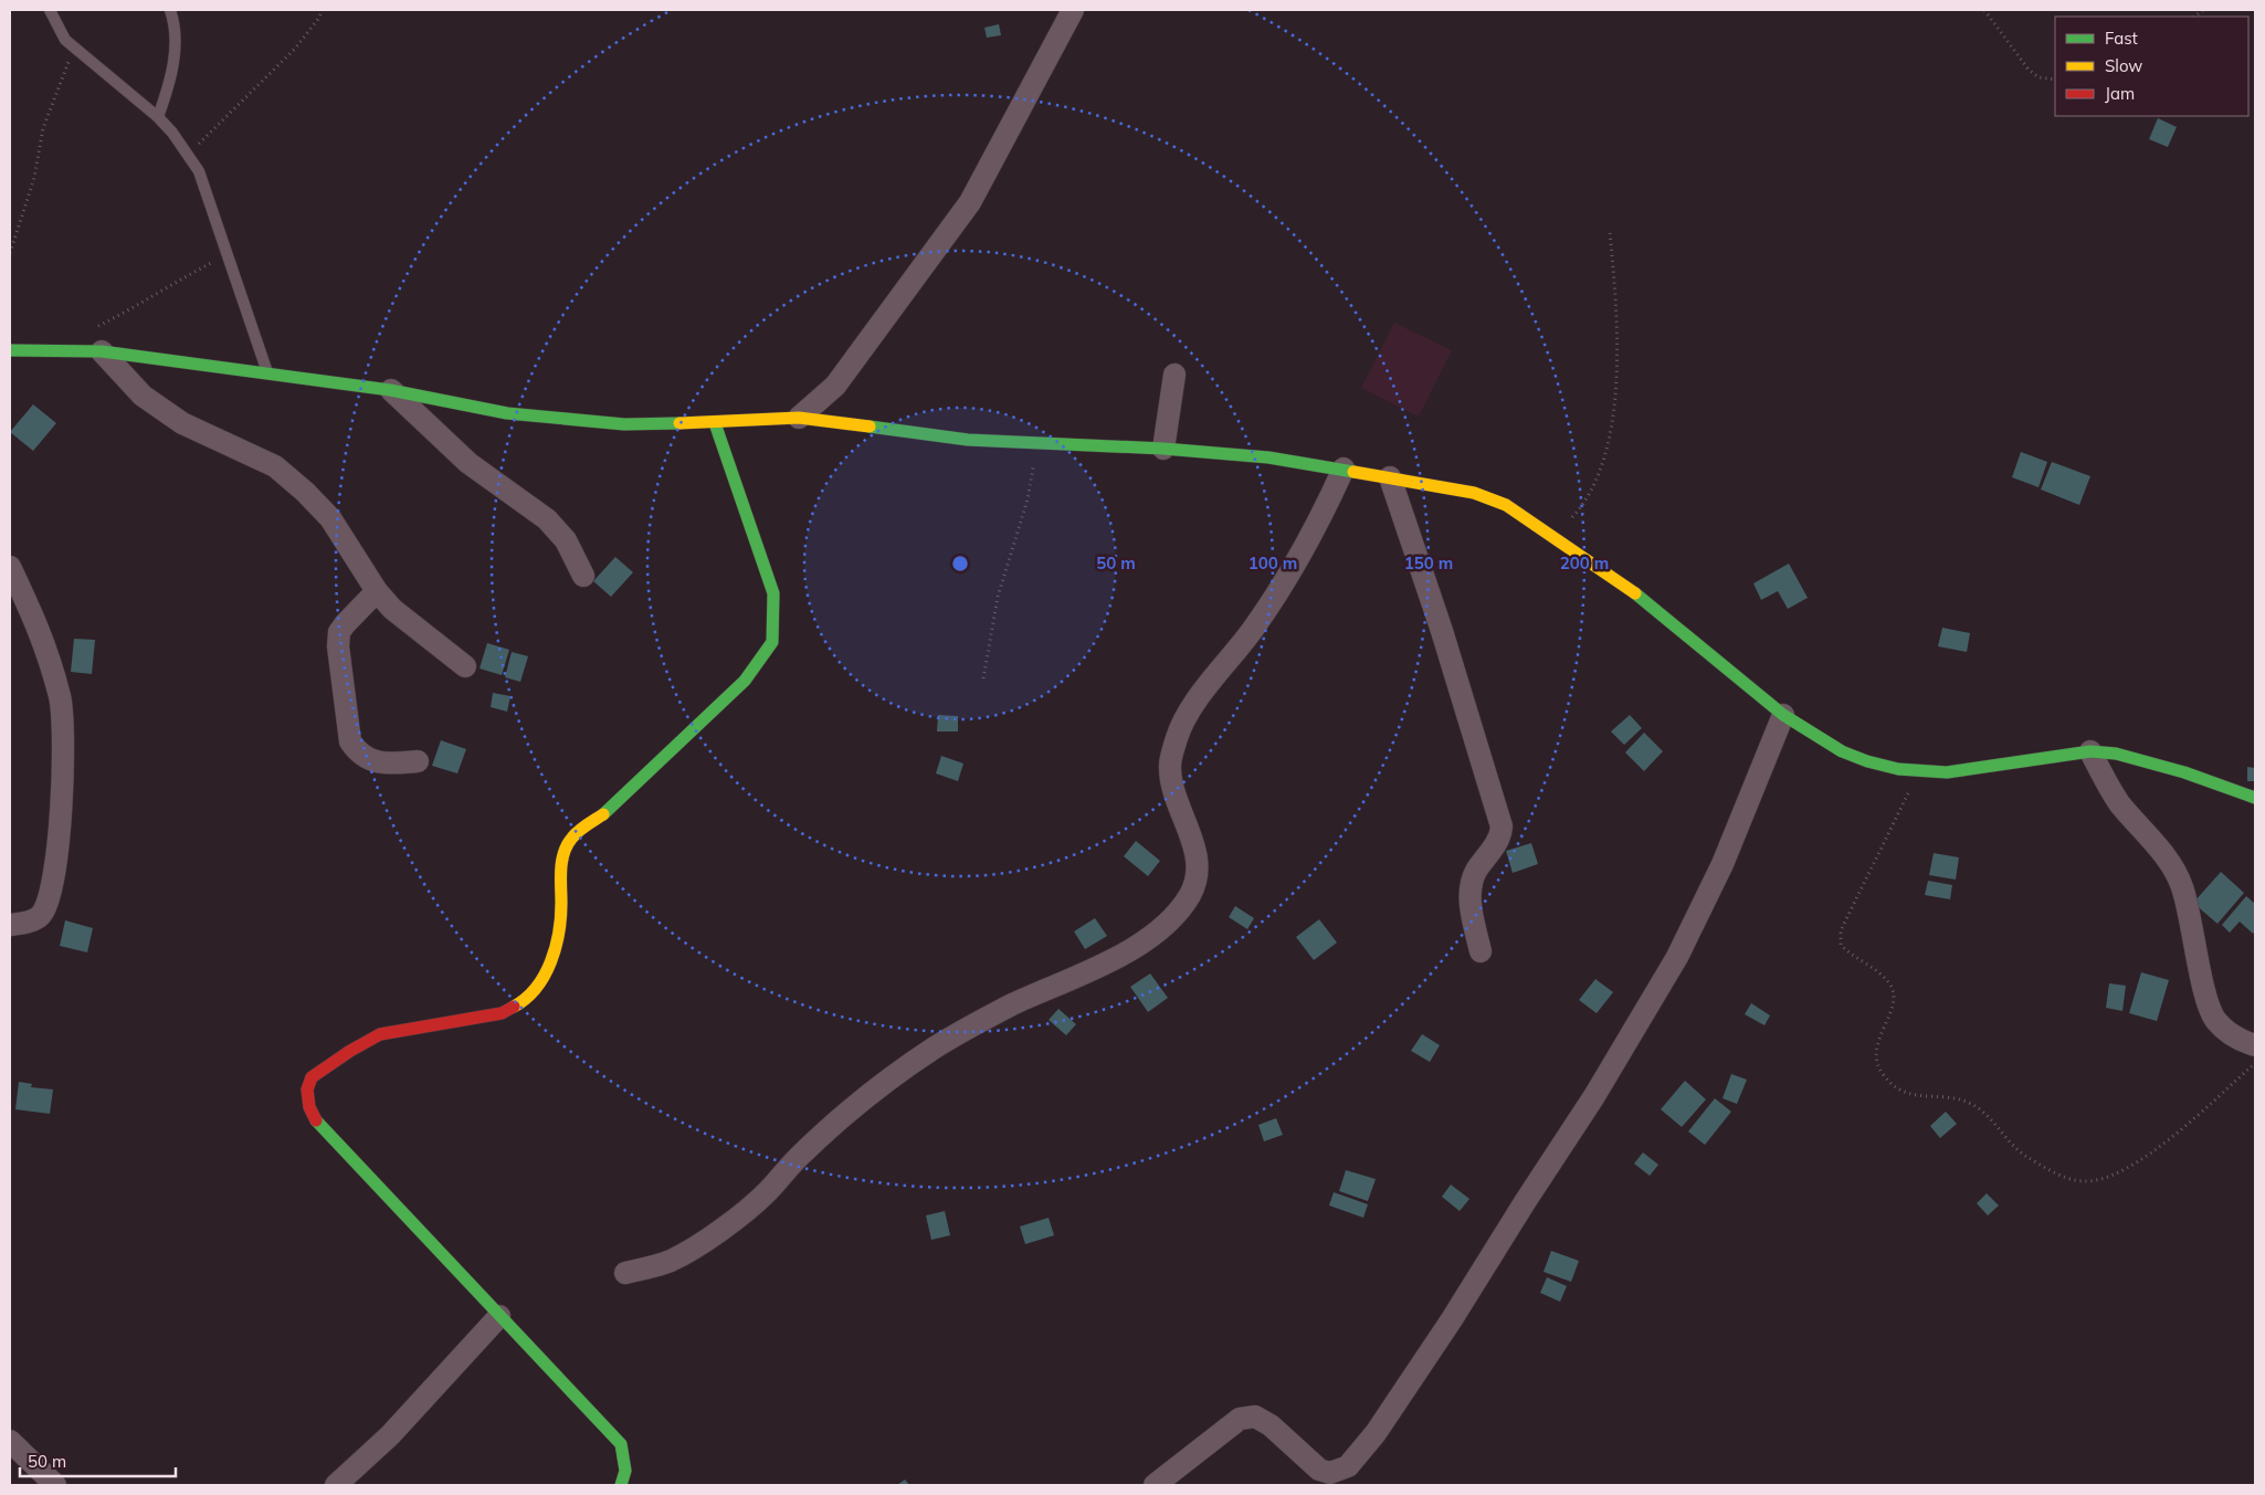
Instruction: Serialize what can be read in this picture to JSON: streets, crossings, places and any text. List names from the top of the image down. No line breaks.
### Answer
{"legend":["Fast","Slow","Jam"],"scale_bar":"50 m","rings":["50 m","100 m","150 m","200 m"]}
